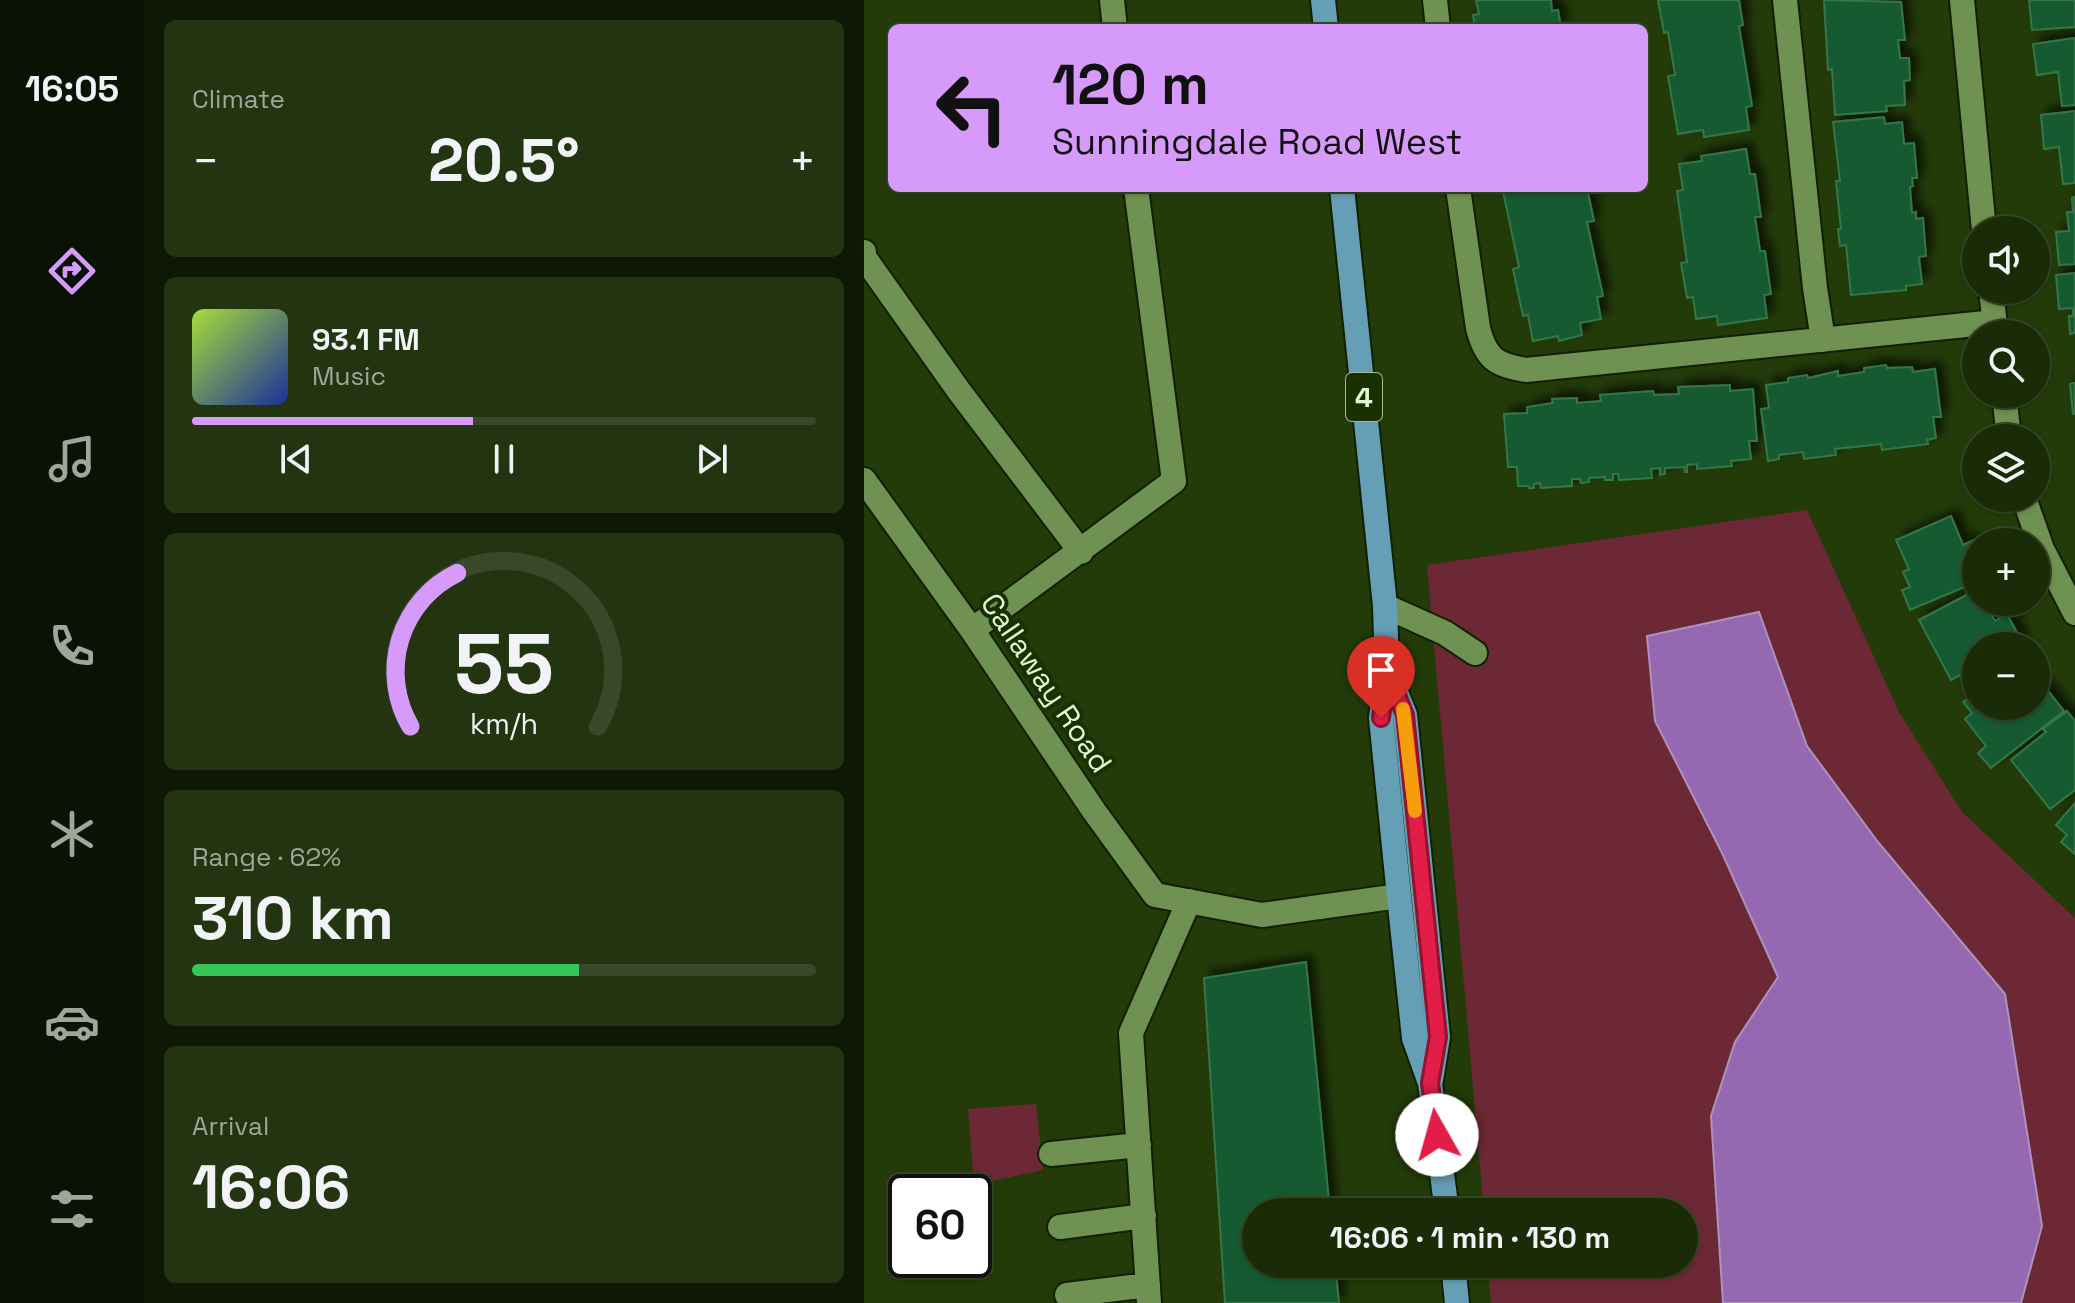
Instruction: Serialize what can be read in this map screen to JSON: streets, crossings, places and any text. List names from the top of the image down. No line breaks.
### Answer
{"streets":{"main road":["4"],"street":["Callaway Road"]},"page":{"tabs":"16:05","tile":["Climate",["Range · 62%","310 km"],["Arrival","16:06"]],"turn":["120 m","Sunningdale Road West"],"heat":["−","20.5°","+"],"map_buttons":["+","−"],"song":["93.1 FM","Music"],"limit":"60","trip":"16:06 · 1 min · 130 m","gauge":["55","km/h"]}}
